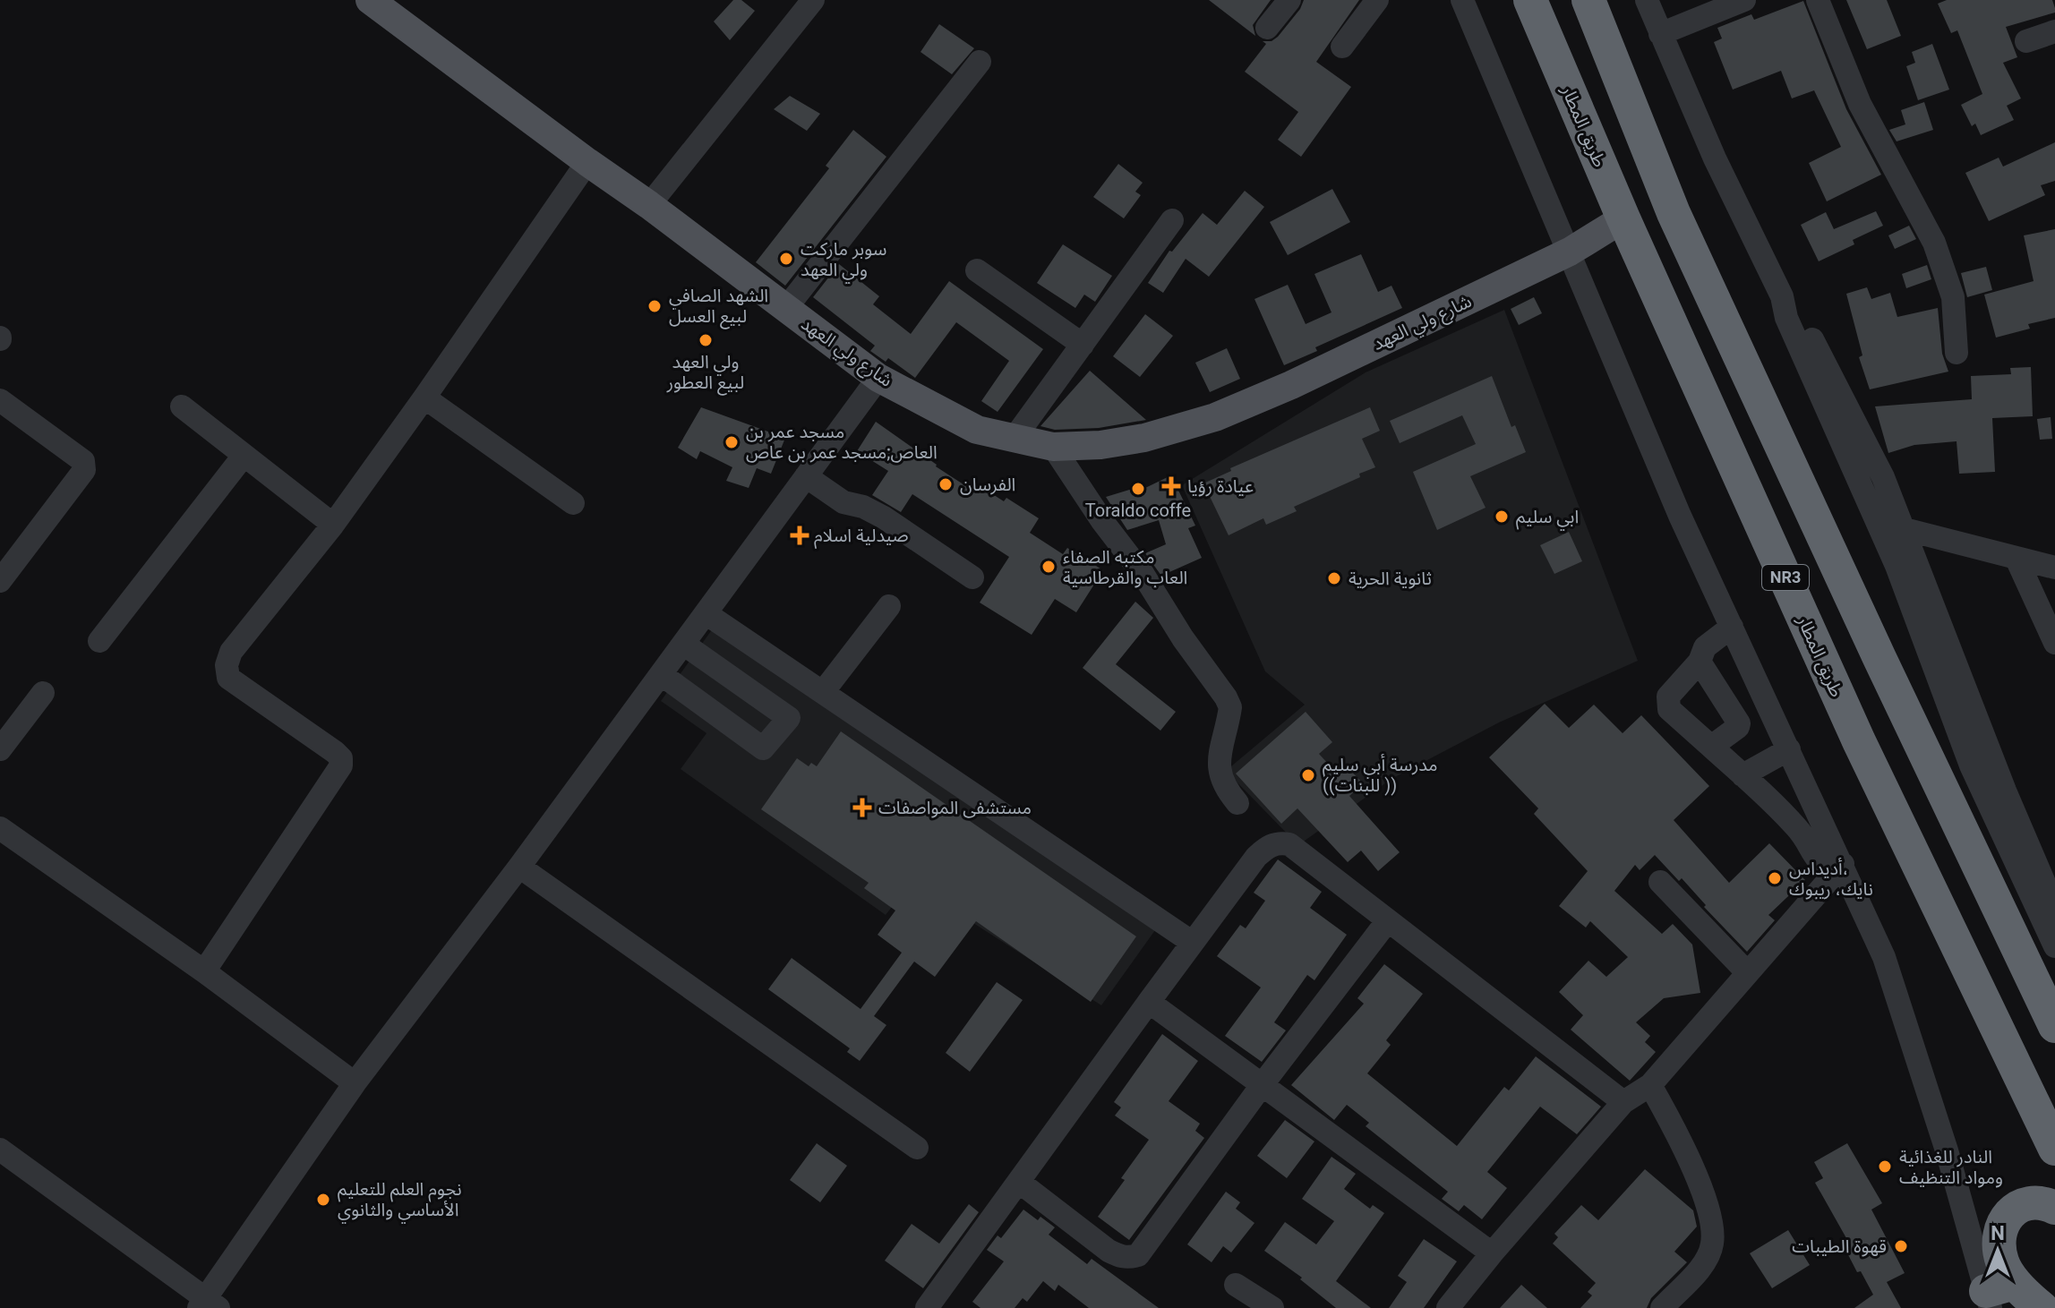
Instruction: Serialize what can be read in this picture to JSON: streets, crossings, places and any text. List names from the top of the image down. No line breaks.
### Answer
{"streets":{"highway":["طريق المطار","NR3"],"main road":["شارع ولي العهد"]},"crossings":[["طريق المطار","شارع ولي العهد"]],"places":{"other":["سوبر ماركت ولي العهد","الشهد الصافي لبيع العسل","ولي العهد لبيع العطور","مسجد عمر بن العاص;مسجد عمر بن عاص","الفرسان","Toraldo coffe","ابي سليم","مكتبه الصفاء العاب والقرطاسية","ثانوية الحرية","مدرسة أبي سليم ((للبنات ))","أديداس، نايك، ريبوك","النادر للغذائية ومواد التنظيف","نجوم العلم للتعليم الأساسي والثانوي","قهوة الطيبات"],"health":["عيادة رؤيا","صيدلية اسلام","مستشفى المواصفات"]},"north":"top"}
